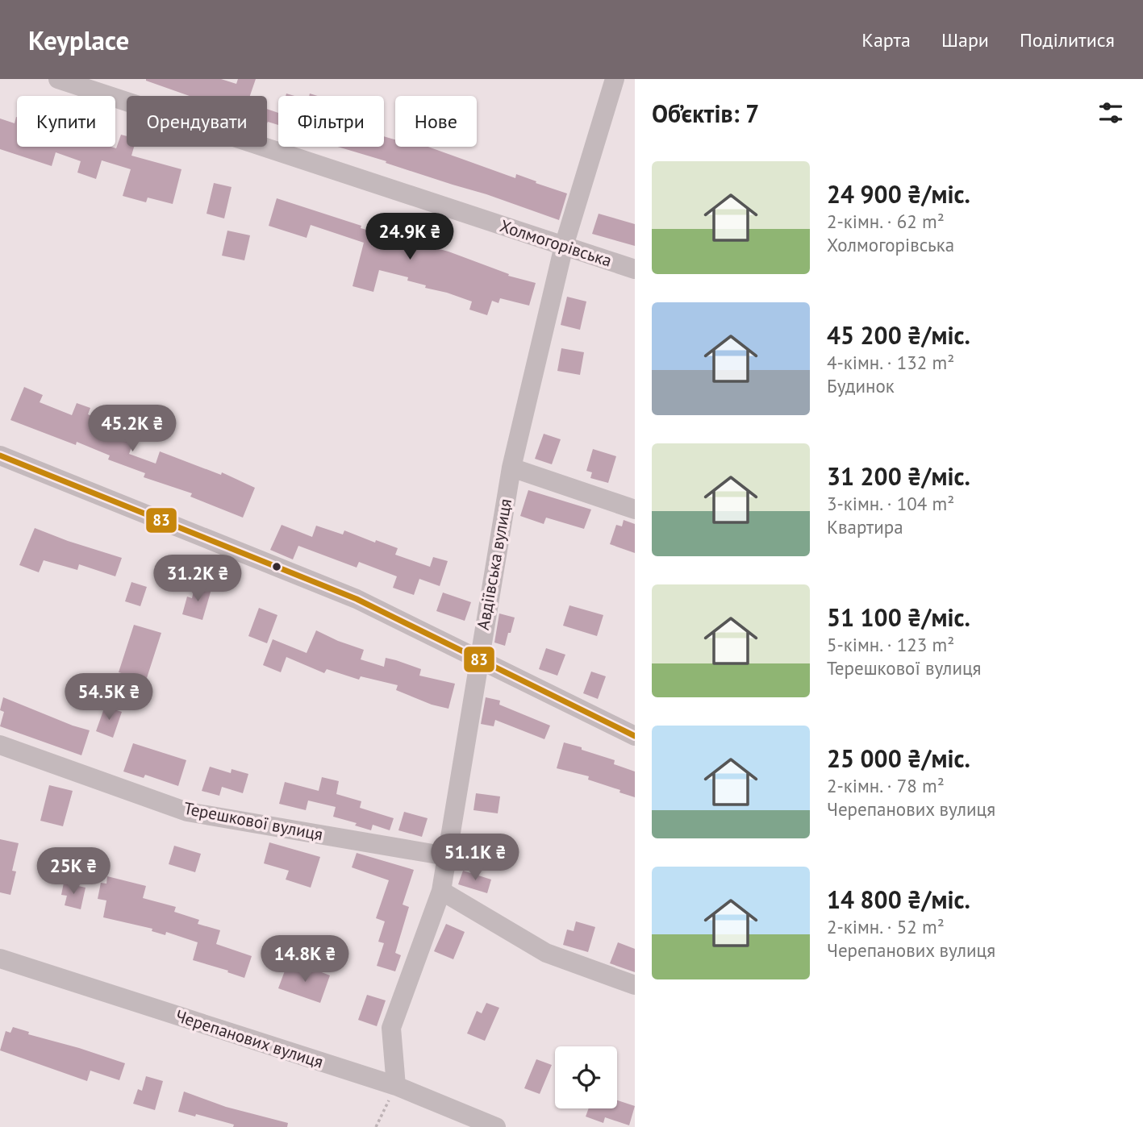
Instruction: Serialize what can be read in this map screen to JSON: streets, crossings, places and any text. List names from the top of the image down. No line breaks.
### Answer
{"streets":{"street":["Холмогорівська","Авдіївська вулиця","Терешкової вулиця","Черепанових вулиця"]},"crossings":[["Холмогорівська","Авдіївська вулиця"],["Авдіївська вулиця","Терешкової вулиця"],["Авдіївська вулиця","Черепанових вулиця"]],"lines":["transit line 83"],"page":{"header":"Keyplace","nav":["Карта","Шари","Поділитися"],"heading":"Об’єктів: 7","chip":["Купити","Орендувати","Фільтри","Нове"],"list":[{"name":"24 900 ₴/міс.","note":"2-кімн. · 62 m² · Холмогорівська"},{"name":"45 200 ₴/міс.","note":"4-кімн. · 132 m² · Будинок"},{"name":"31 200 ₴/міс.","note":"3-кімн. · 104 m² · Квартира"},{"name":"51 100 ₴/міс.","note":"5-кімн. · 123 m² · Терешкової вулиця"},{"name":"25 000 ₴/міс.","note":"2-кімн. · 78 m² · Черепанових вулиця"},{"name":"14 800 ₴/міс.","note":"2-кімн. · 52 m² · Черепанових вулиця"}],"price":["24.9K ₴","45.2K ₴","31.2K ₴","54.5K ₴","51.1K ₴","25K ₴","14.8K ₴"]}}
